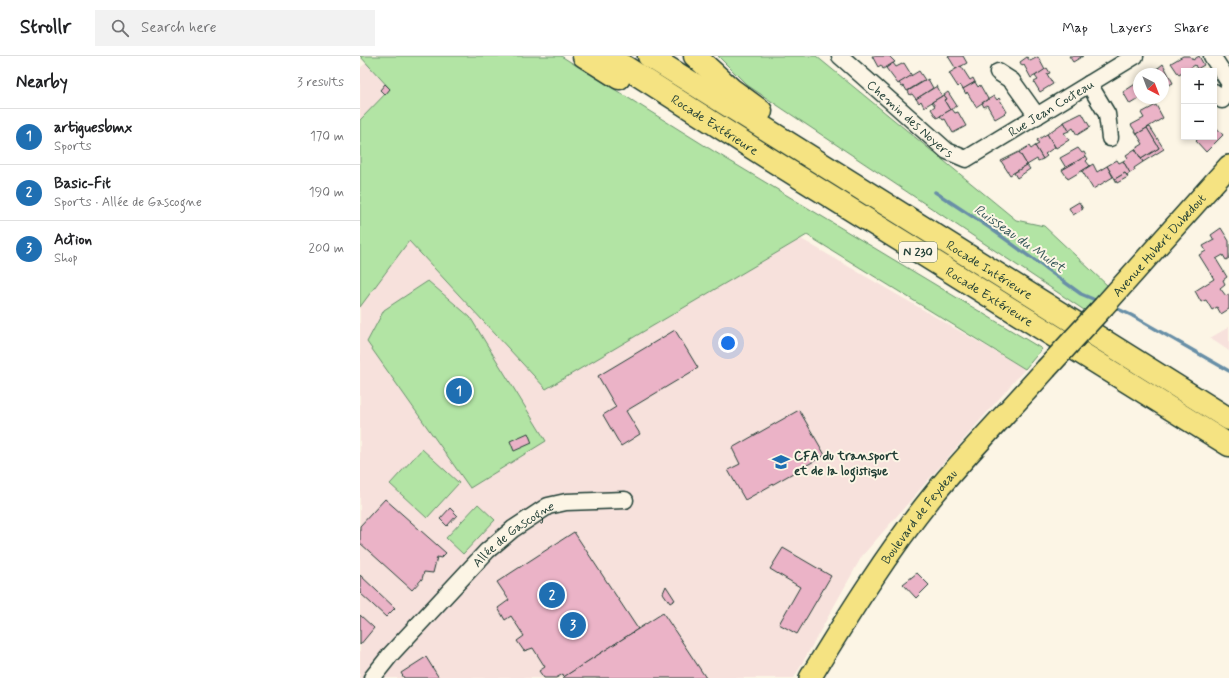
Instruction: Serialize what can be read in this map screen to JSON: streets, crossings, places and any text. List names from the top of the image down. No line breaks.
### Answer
{"streets":{"highway":["Rocade Extérieure","N 230","Rocade Intérieure"],"main road":["Avenue Hubert Dubedout","Boulevard de Feydeau"],"street":["Rue Jean Cocteau","Chemin des Noyers","Allée de Gascogne"]},"crossings":[["Rue Jean Cocteau","Chemin des Noyers"],["Avenue Hubert Dubedout","Boulevard de Feydeau"]],"water":["Ruisseau du Mulet"],"places":{"school or university":["CFA du transport et de la logistique"]},"north":"bottom right","page":{"header":"Strollr","search":"Search here","nav":["Map","Layers","Share"],"heading":["Nearby","3 results"],"map_buttons":["+","−"],"list":[{"mark":"1","name":"artiguesbmx","note":"Sports","value":"170 m"},{"mark":"2","name":"Basic-Fit","note":"Sports · Allée de Gascogne","value":"190 m"},{"mark":"3","name":"Action","note":"Shop","value":"200 m"}],"pins":["1","2","3"]}}
